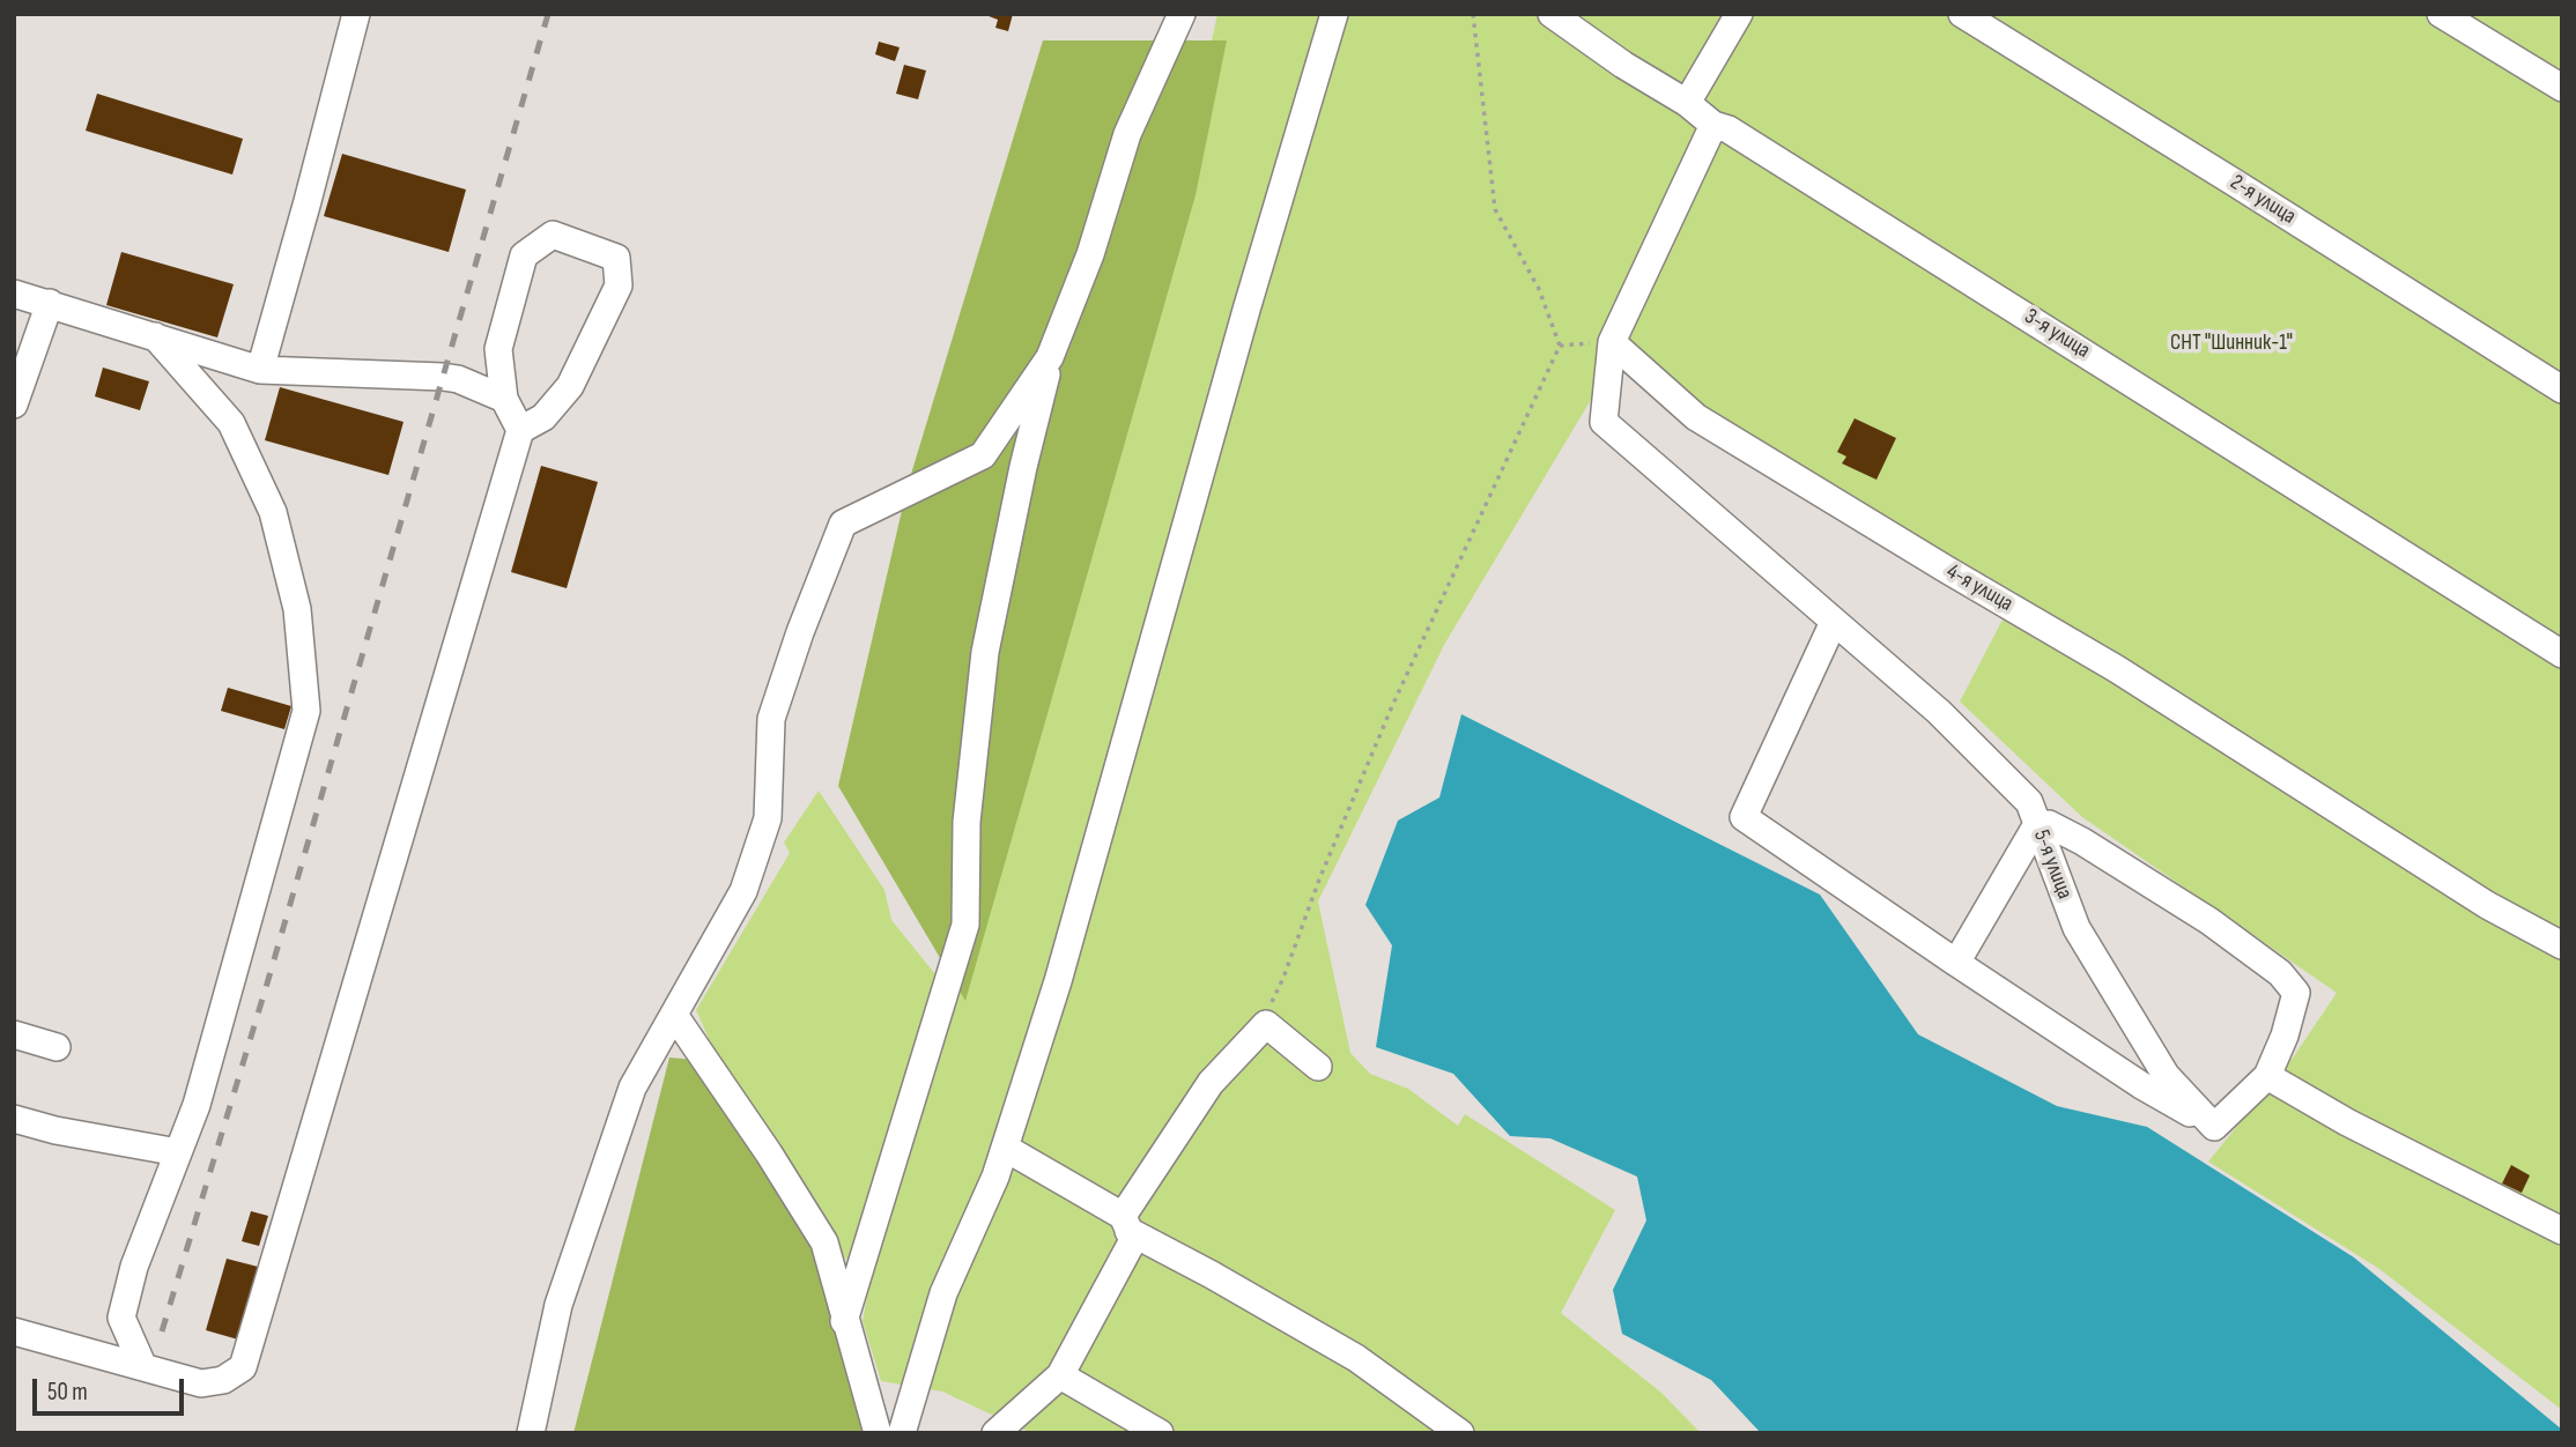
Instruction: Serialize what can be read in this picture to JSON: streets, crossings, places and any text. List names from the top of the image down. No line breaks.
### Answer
{"streets":{"lane":["2-я улица","3-я улица","4-я улица","5-я улица"]},"crossings":[["4-я улица","5-я улица"]],"parks":["СНТ \"Шинник-1\""],"scale_bar":"50 m"}
